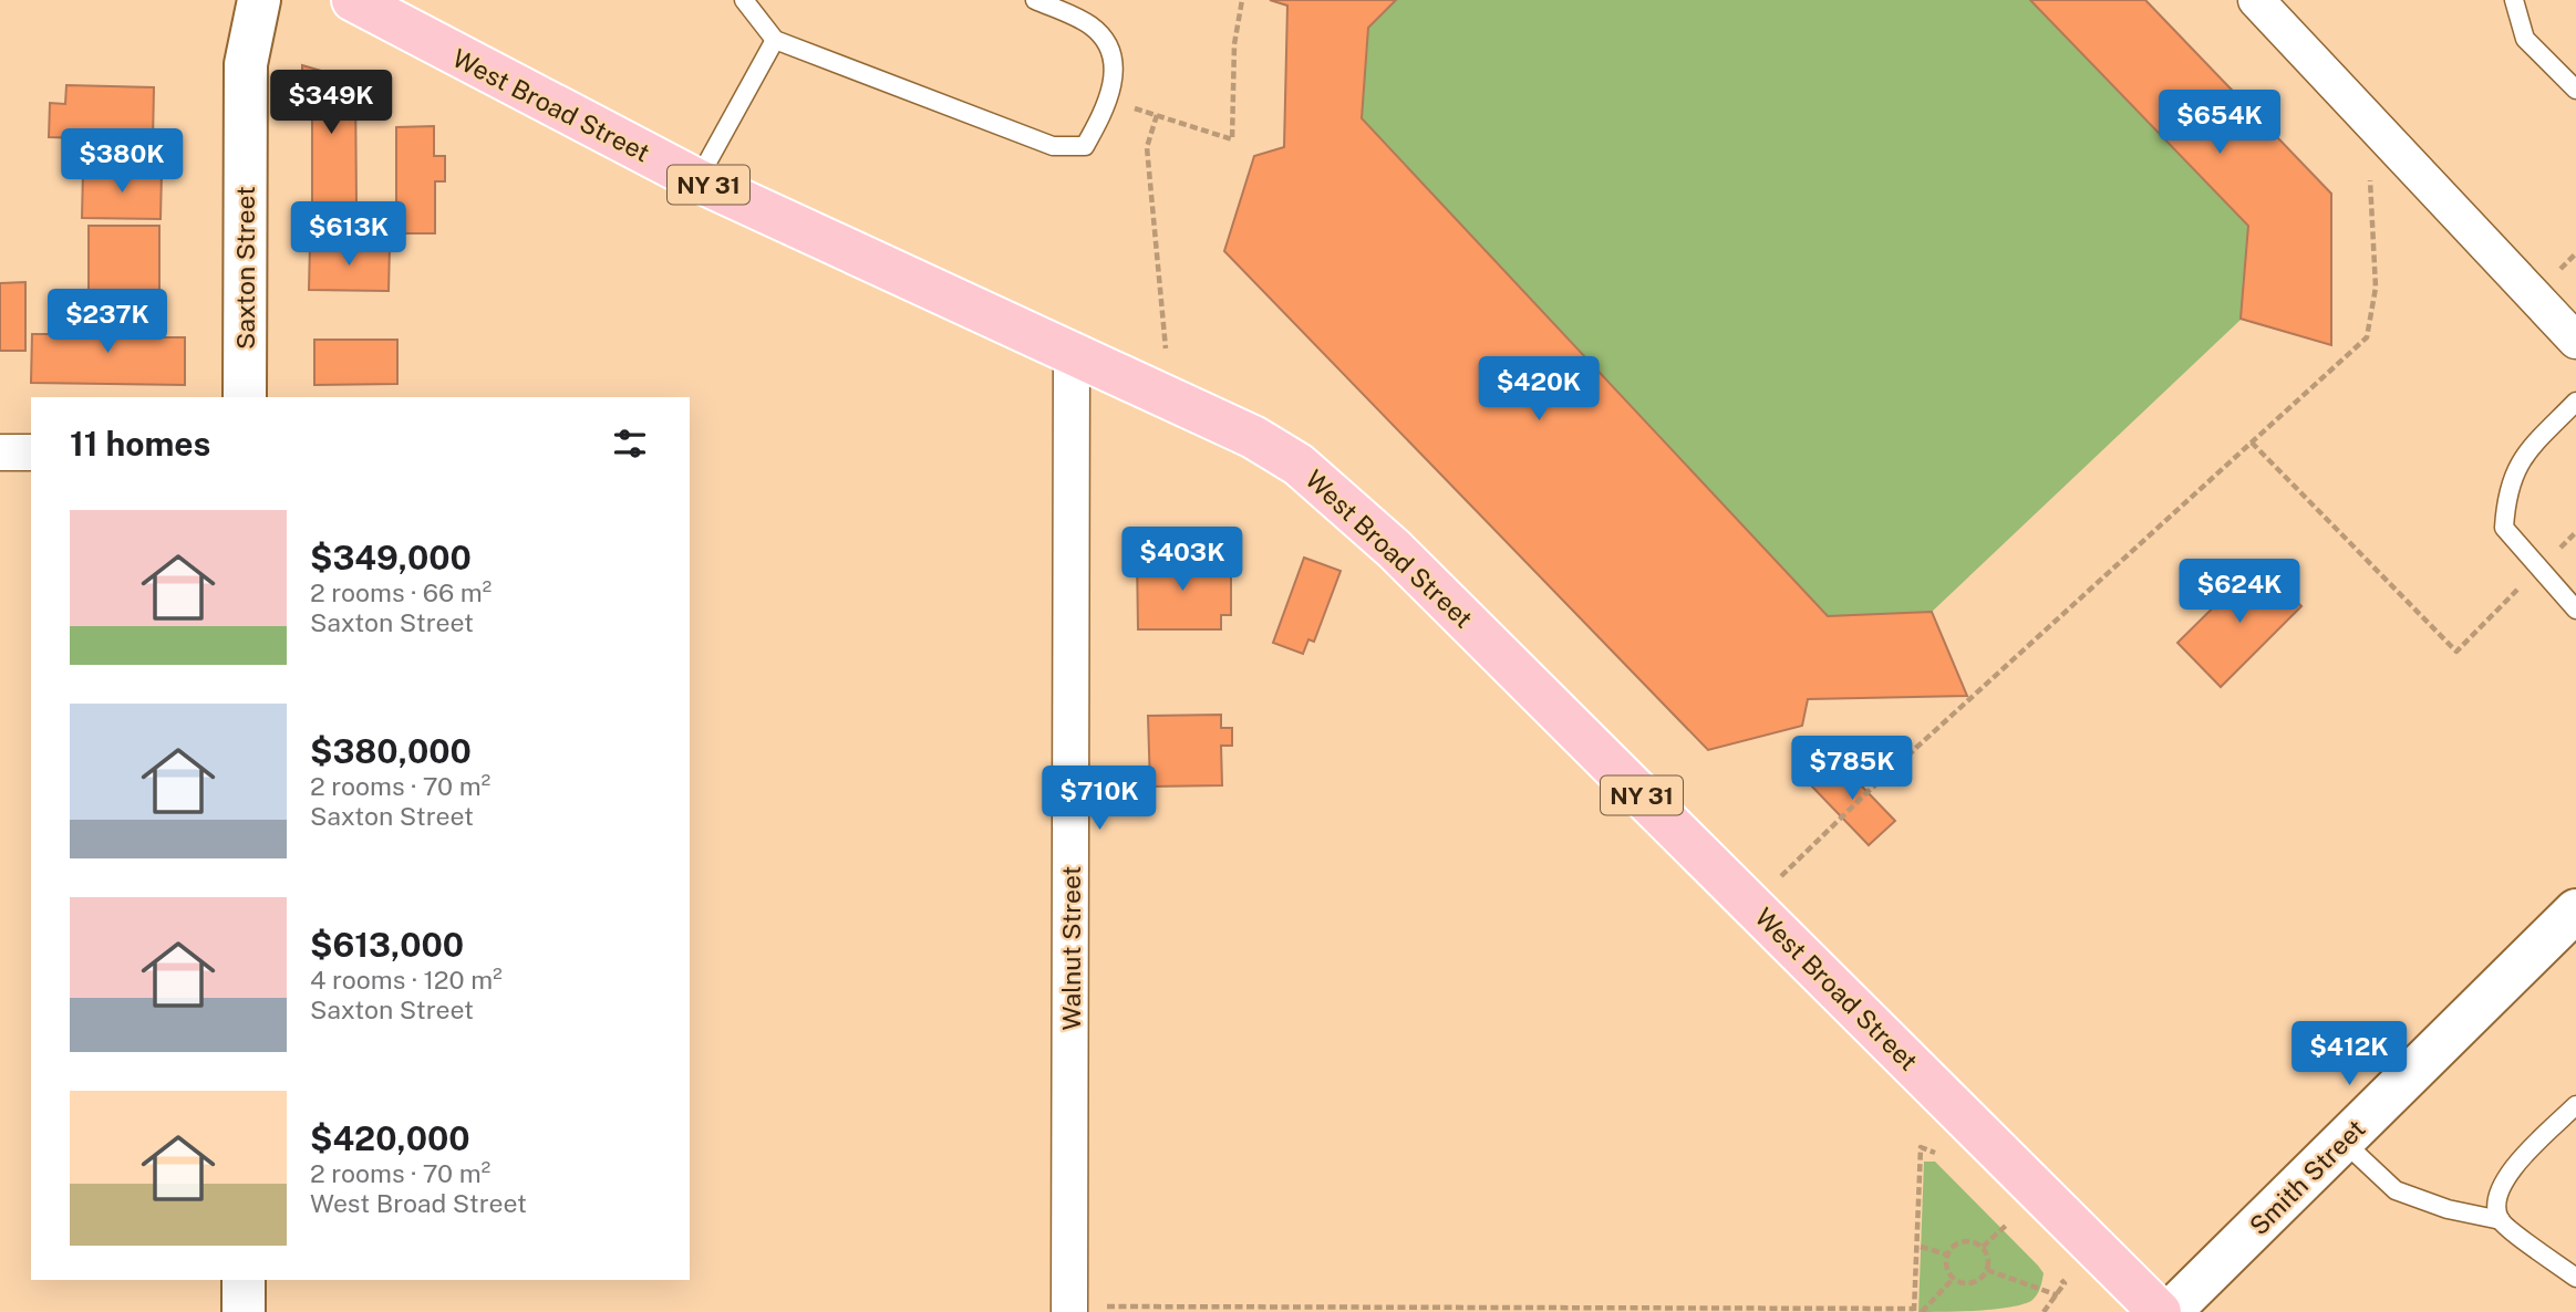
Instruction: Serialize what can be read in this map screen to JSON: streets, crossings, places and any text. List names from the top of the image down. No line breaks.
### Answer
{"streets":{"main road":["West Broad Street","NY 31"],"street":["Saxton Street","Walnut Street","Smith Street"]},"crossings":[["West Broad Street","Walnut Street"]],"page":{"price":["$349K","$654K","$380K","$613K","$237K","$420K","$403K","$624K","$785K","$710K","$412K"],"heading":"11 homes","list":[{"name":"$349,000","note":"2 rooms · 66 m² · Saxton Street"},{"name":"$380,000","note":"2 rooms · 70 m² · Saxton Street"},{"name":"$613,000","note":"4 rooms · 120 m² · Saxton Street"},{"name":"$420,000","note":"2 rooms · 70 m² · West Broad Street"}]}}
